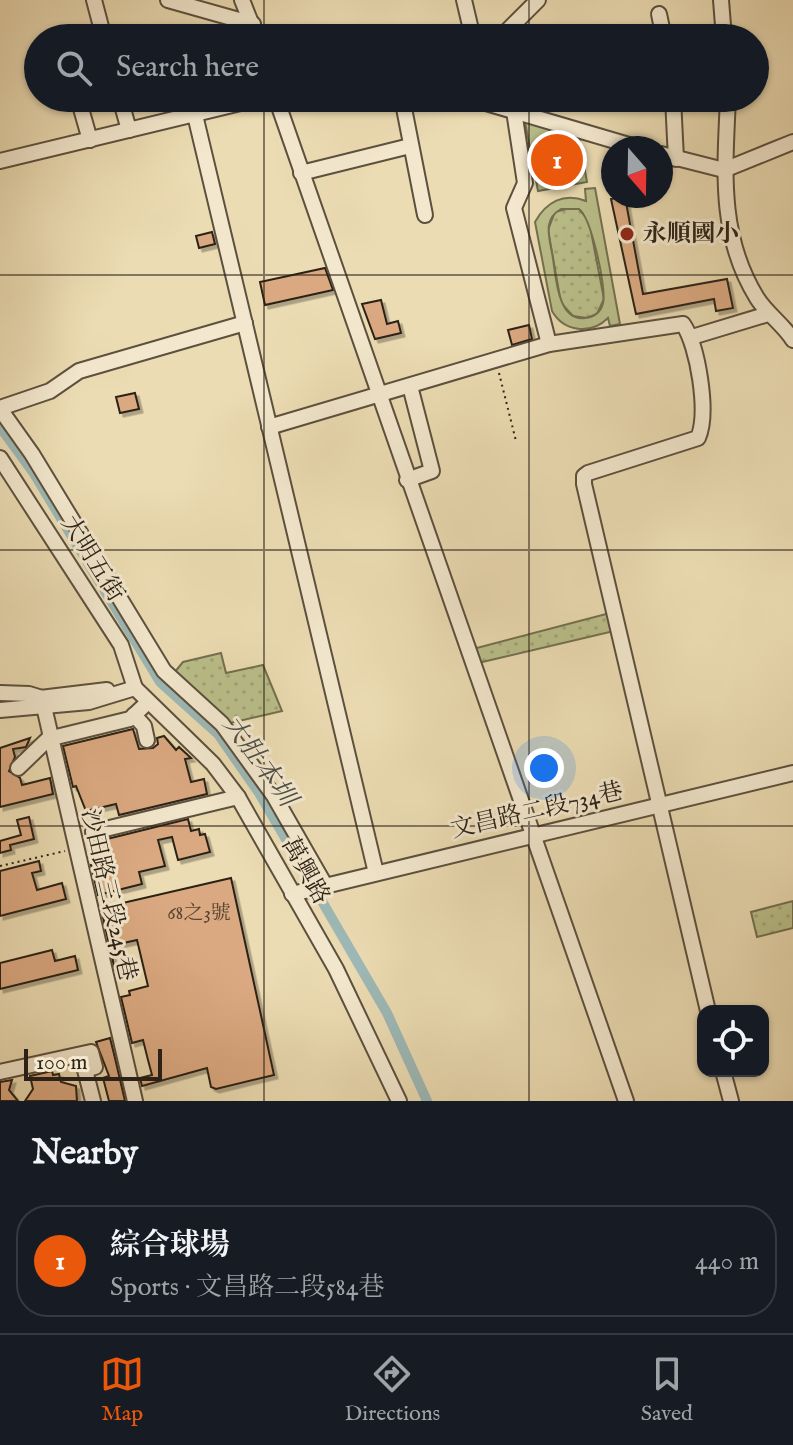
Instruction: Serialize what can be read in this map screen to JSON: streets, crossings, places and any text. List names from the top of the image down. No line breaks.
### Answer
{"streets":{"street":["大明五街","文昌路二段734巷","萬興路","沙田路三段245巷"]},"crossings":[["大明五街","萬興路"],["文昌路二段734巷","萬興路"]],"water":["大肚本圳"],"places":["永順國小"],"house_numbers":["68之3號"],"scale_bar":"100 m","north":"bottom","page":{"search":"Search here","pins":"1","scale":"100 m","heading":"Nearby","list":[{"mark":"1","name":"綜合球場","note":"Sports · 文昌路二段584巷","value":"440 m"}],"nav":["Map","Directions","Saved"]}}
